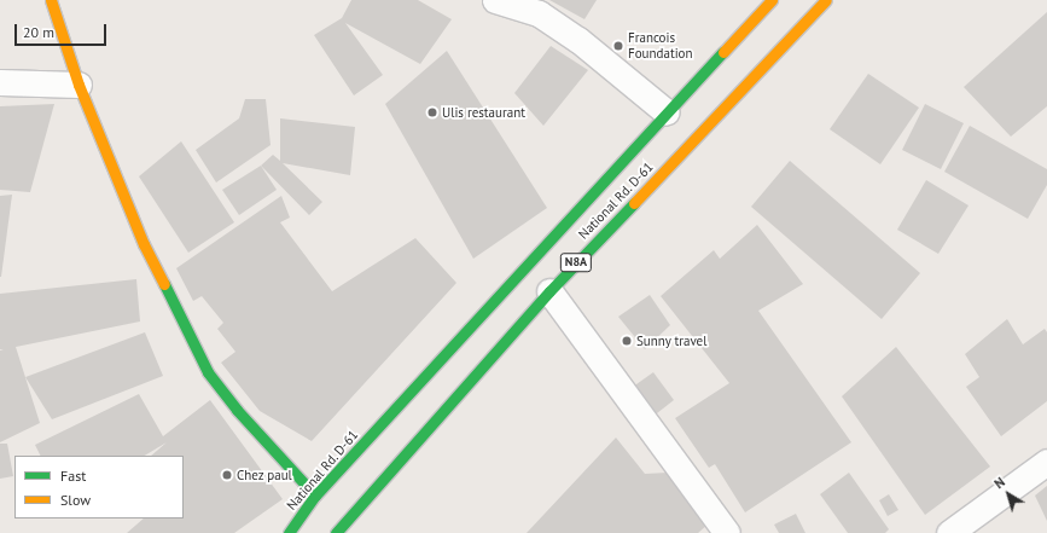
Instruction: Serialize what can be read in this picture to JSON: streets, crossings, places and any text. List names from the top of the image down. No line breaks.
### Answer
{"streets":{"main road":["National Rd. D-61","N8A"]},"places":["Francois Foundation","Ulis restaurant","Sunny travel","Chez paul"],"legend":["Fast","Slow"],"scale_bar":"20 m","north":"top left"}
